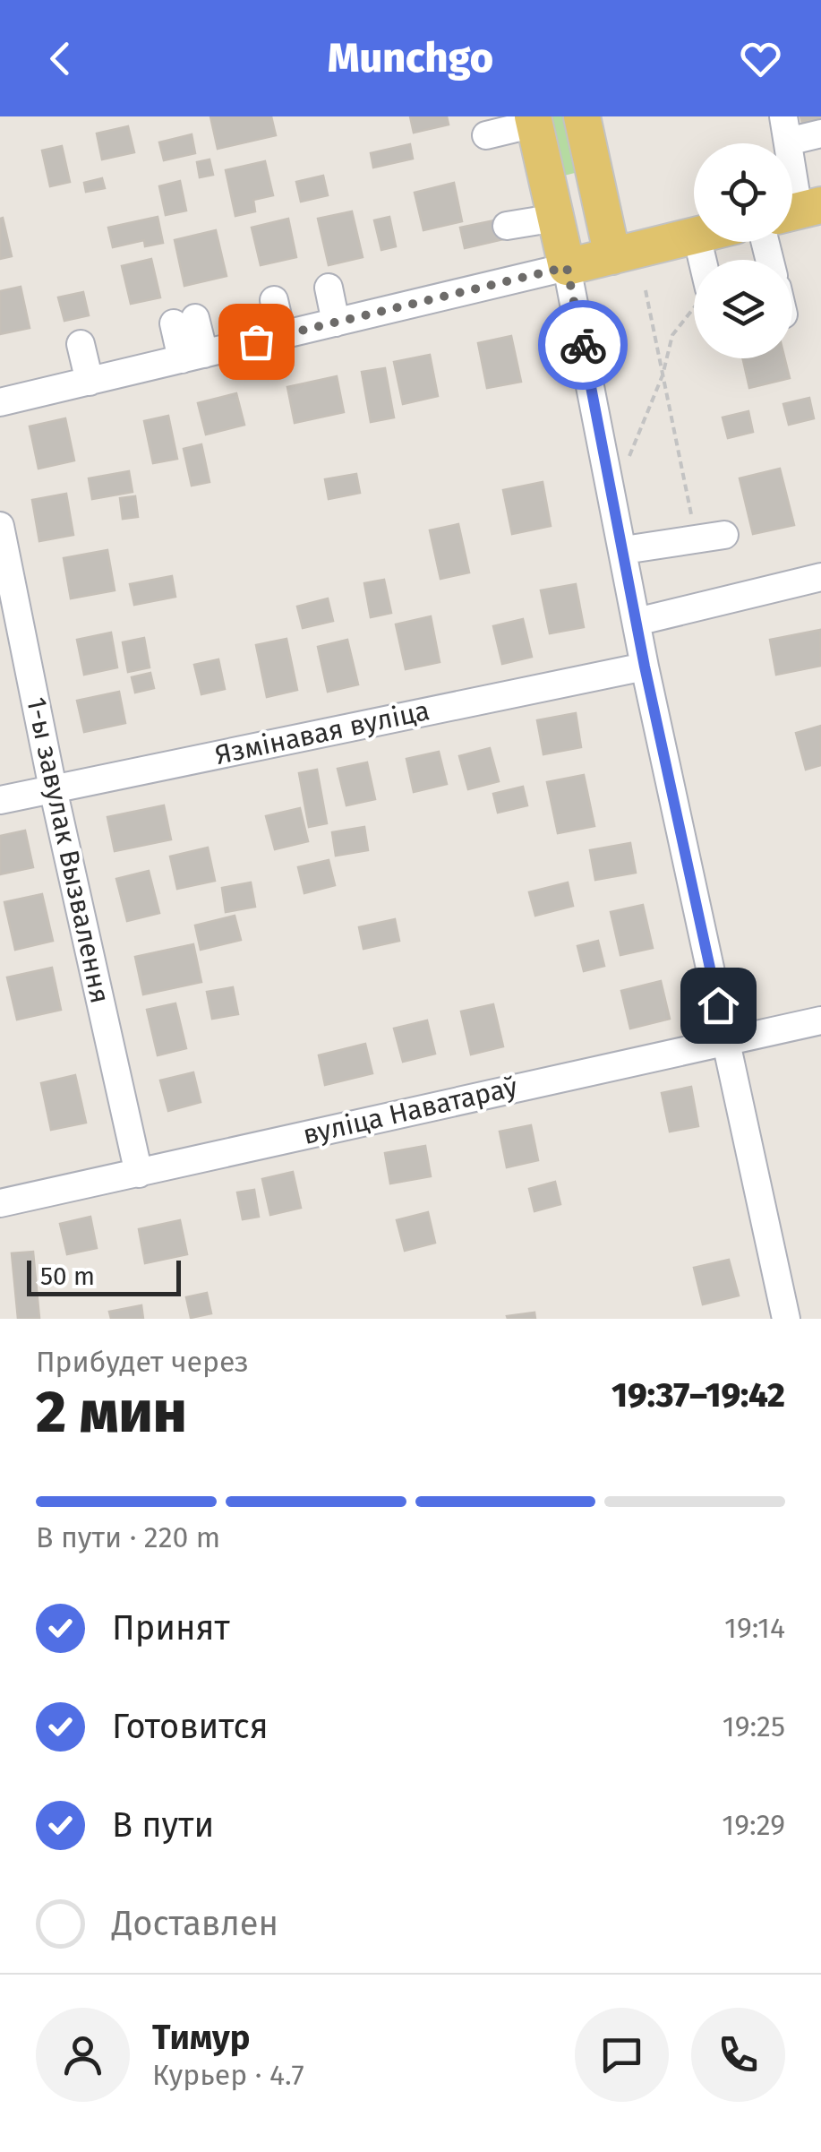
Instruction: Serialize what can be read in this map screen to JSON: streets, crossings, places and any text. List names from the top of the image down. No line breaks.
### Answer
{"streets":{"street":["Язмінавая вуліца","1-ы завулак Вызвалення","вуліца Наватараў"]},"crossings":[["Язмінавая вуліца","1-ы завулак Вызвалення"],["1-ы завулак Вызвалення","вуліца Наватараў"]],"scale_bar":"50 m","page":{"header":"Munchgo","scale":"50 m","heading":["2 мин","Прибудет через","19:37–19:42"],"panel":["Тимур","Курьер · 4.7"],"bar":"В пути · 220 m","list":[["Принят","19:14"],["Готовится","19:25"],["В пути","19:29"],"Доставлен"]}}
